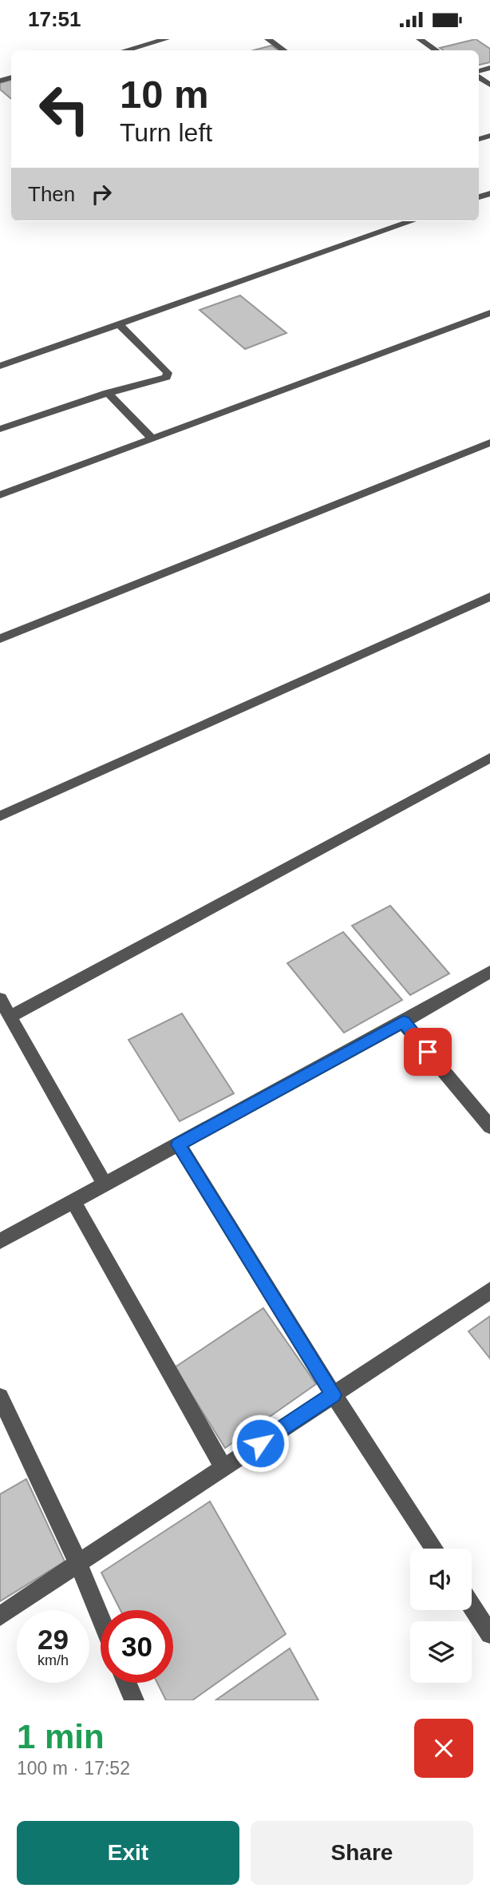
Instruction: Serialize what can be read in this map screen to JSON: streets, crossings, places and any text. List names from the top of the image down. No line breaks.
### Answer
{"page":{"status":"17:51","turn":["10 m","Turn left"],"then":"Then","speed":"29 km/h","limit":"30","heading":["1 min","100 m · 17:52"],"buttons":["Exit","Share"]}}
